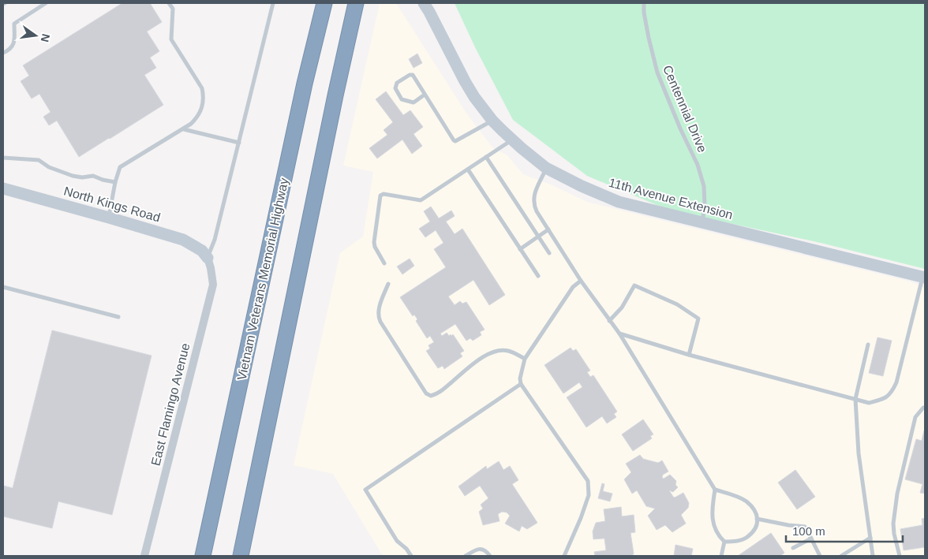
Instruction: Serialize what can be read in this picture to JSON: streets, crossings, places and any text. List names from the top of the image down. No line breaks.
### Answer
{"streets":{"highway":["Vietnam Veterans Memorial Highway"],"street":["11th Avenue Extension","North Kings Road","East Flamingo Avenue"],"lane":["Centennial Drive"]},"crossings":[["Centennial Drive","11th Avenue Extension"],["North Kings Road","East Flamingo Avenue"]],"scale_bar":"100 m","north":"right"}
